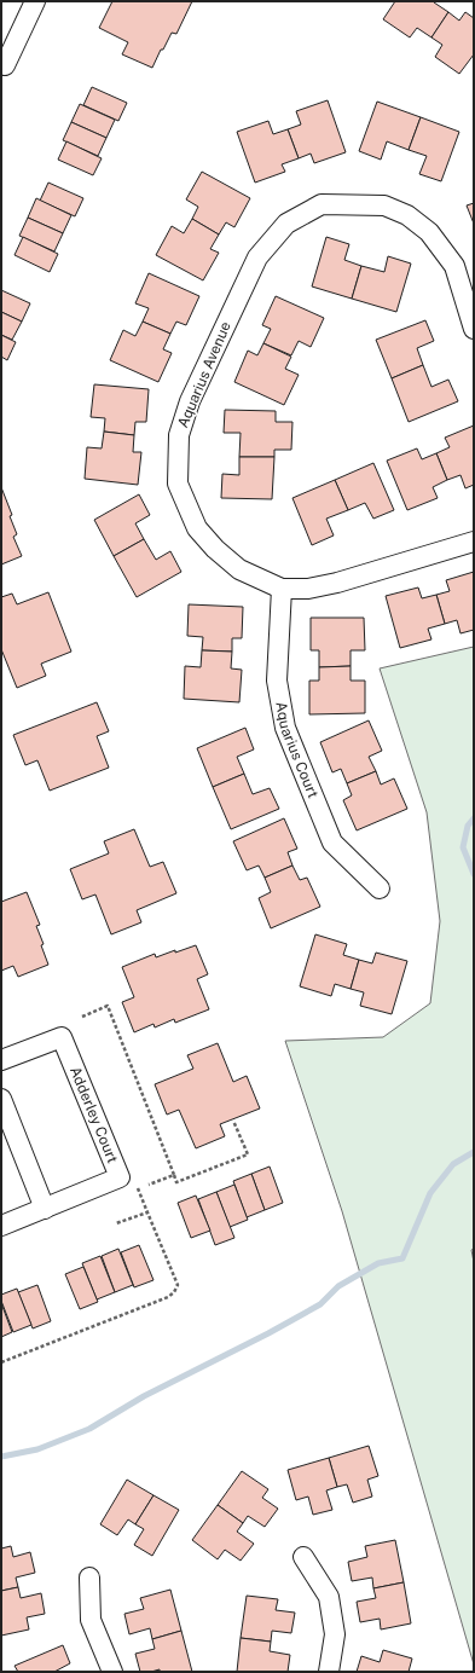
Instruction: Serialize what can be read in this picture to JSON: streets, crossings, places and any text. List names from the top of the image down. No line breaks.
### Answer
{"streets":{"street":["Aquarius Avenue","Aquarius Court","Adderley Court"]},"crossings":[["Aquarius Avenue","Aquarius Court"]]}
